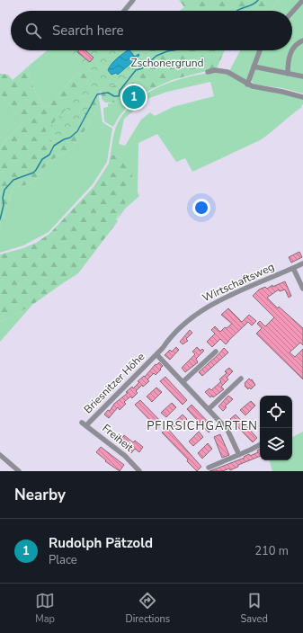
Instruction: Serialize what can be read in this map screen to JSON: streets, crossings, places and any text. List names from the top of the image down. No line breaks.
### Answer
{"streets":{"street":["Wirtschaftsweg","Briesnitzer Höhe","Freiheit"]},"crossings":[["Wirtschaftsweg","Briesnitzer Höhe"],["Briesnitzer Höhe","Freiheit"]],"districts":["PFIRSICHGARTEN"],"parks":["Zschonergrund"],"page":{"search":"Search here","pins":"1","heading":"Nearby","list":[{"mark":"1","name":"Rudolph Pätzold","note":"Place","value":"210 m"}],"nav":["Map","Directions","Saved"]}}
